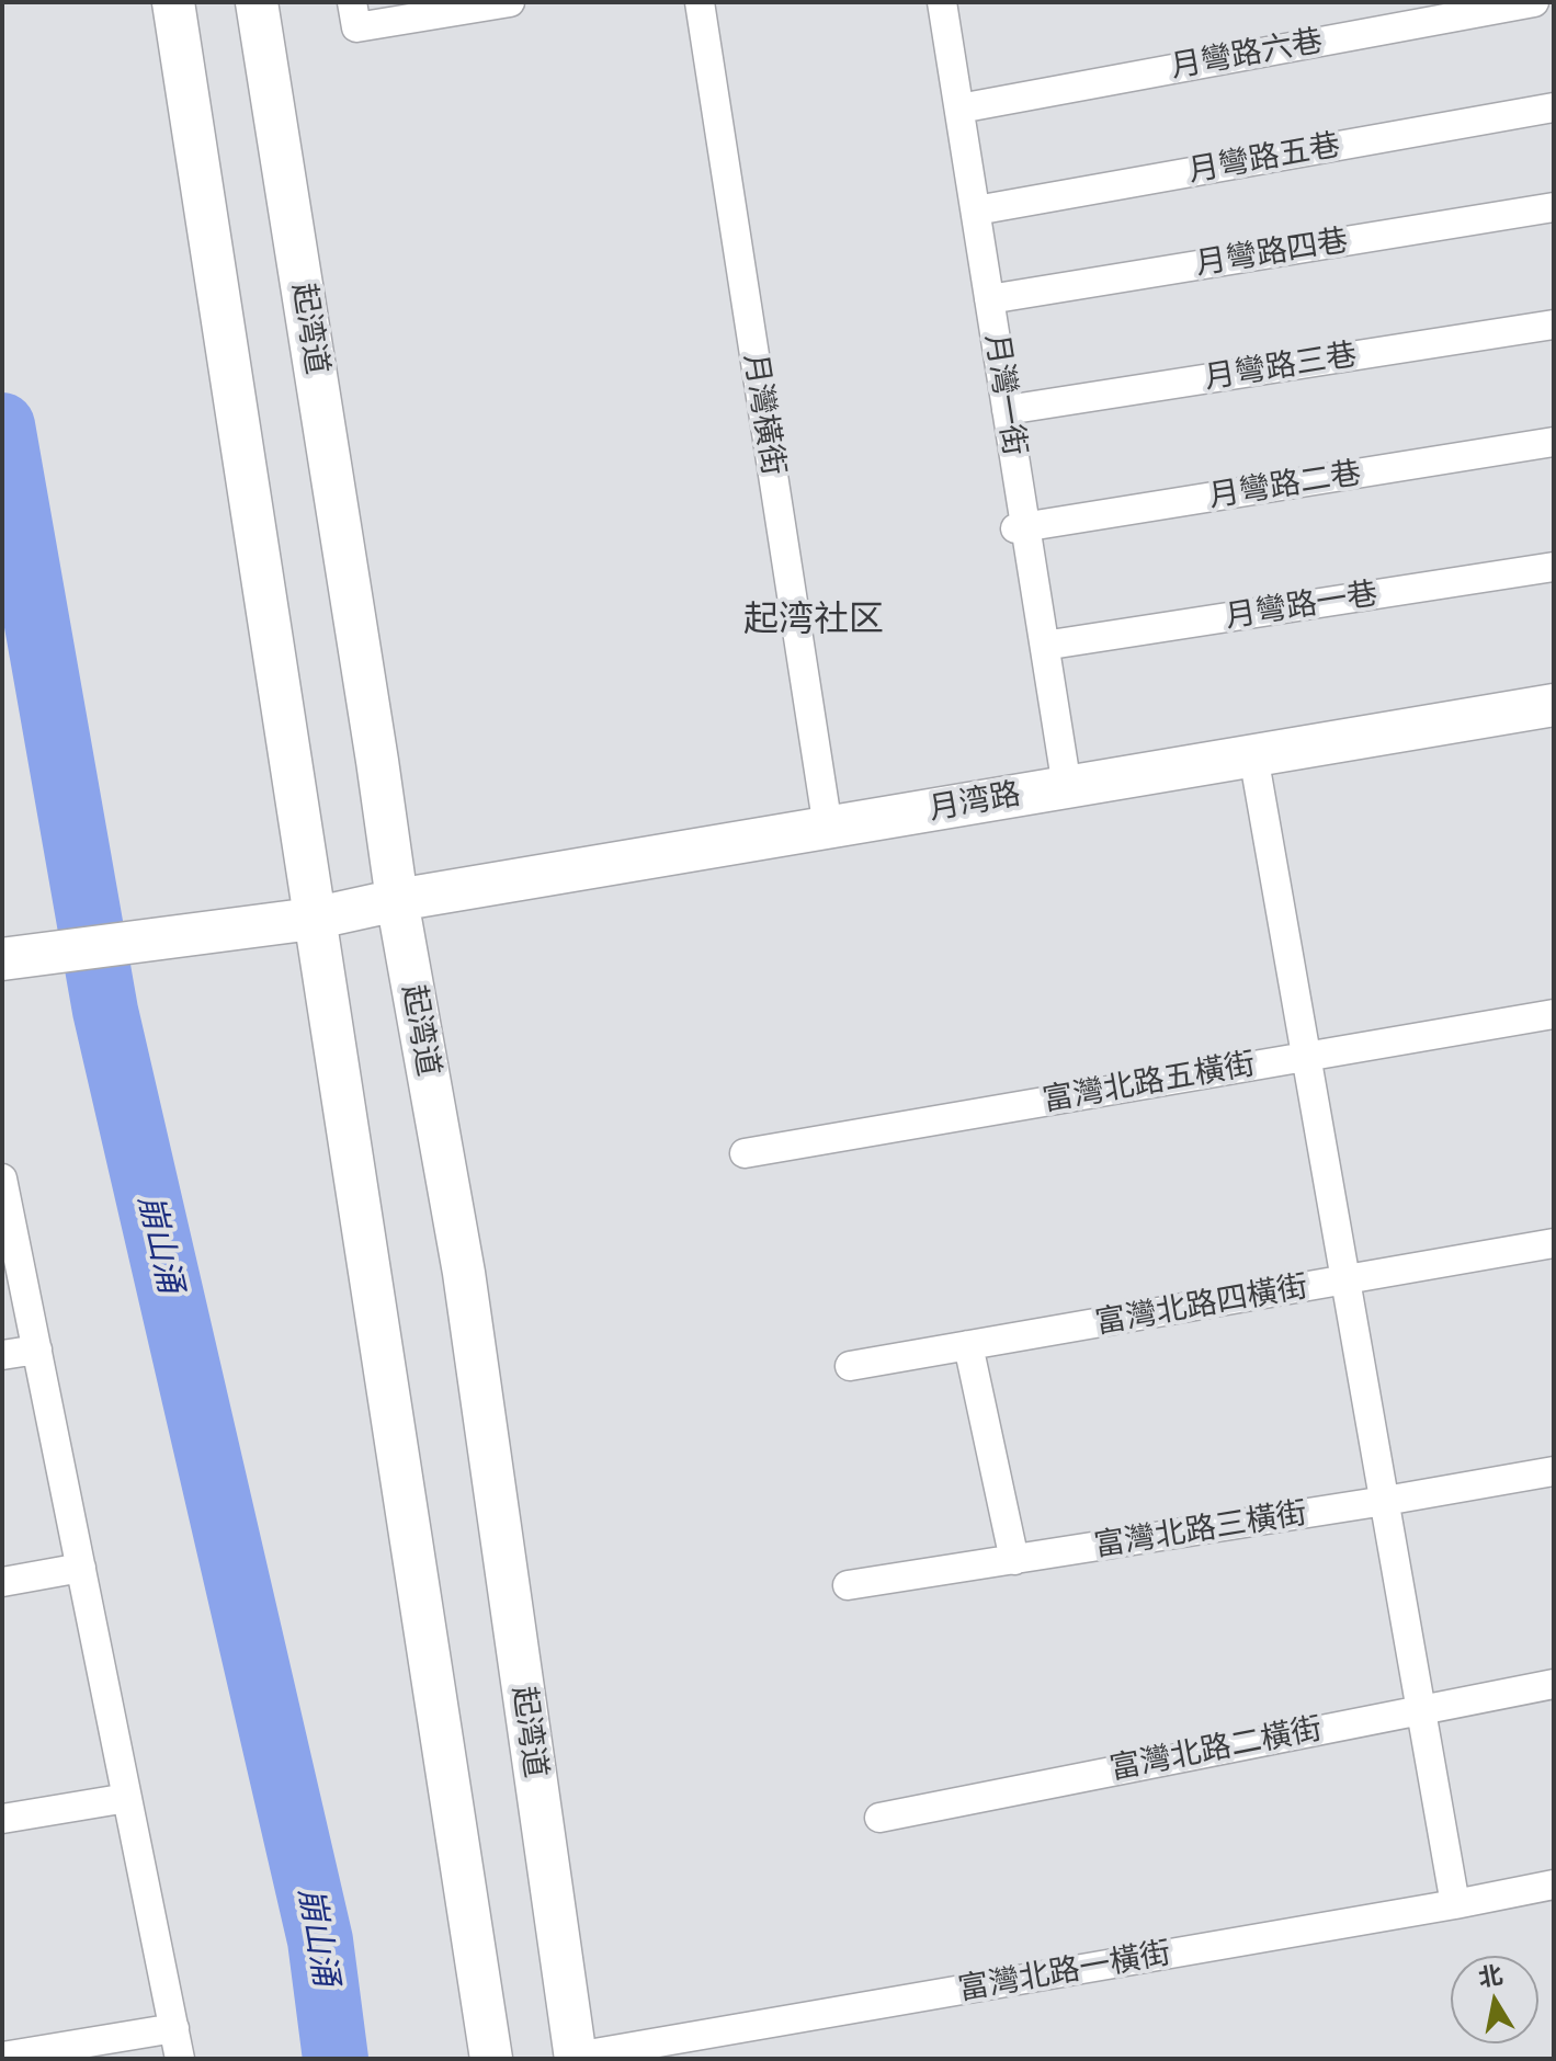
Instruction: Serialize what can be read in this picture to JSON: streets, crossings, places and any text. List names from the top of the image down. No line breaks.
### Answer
{"streets":{"main road":["起湾道","月湾路"],"street":["月彎路六巷","月彎路五巷","月彎路四巷","月彎路三巷","月灣一街","月灣橫街","月彎路二巷","月彎路一巷","富灣北路五橫街","富灣北路四橫街","富灣北路三橫街","富灣北路二橫街","富灣北路一橫街"]},"crossings":[["月彎路六巷","月灣一街"],["月彎路五巷","月灣一街"],["月彎路四巷","月灣一街"],["起湾道","月湾路"],["起湾道","富灣北路一橫街"],["月彎路三巷","月灣一街"],["月灣一街","月彎路二巷"],["月灣一街","月湾路"],["月灣橫街","月湾路"]],"districts":["起湾社区"],"water":["崩山涌"],"north":"top"}
